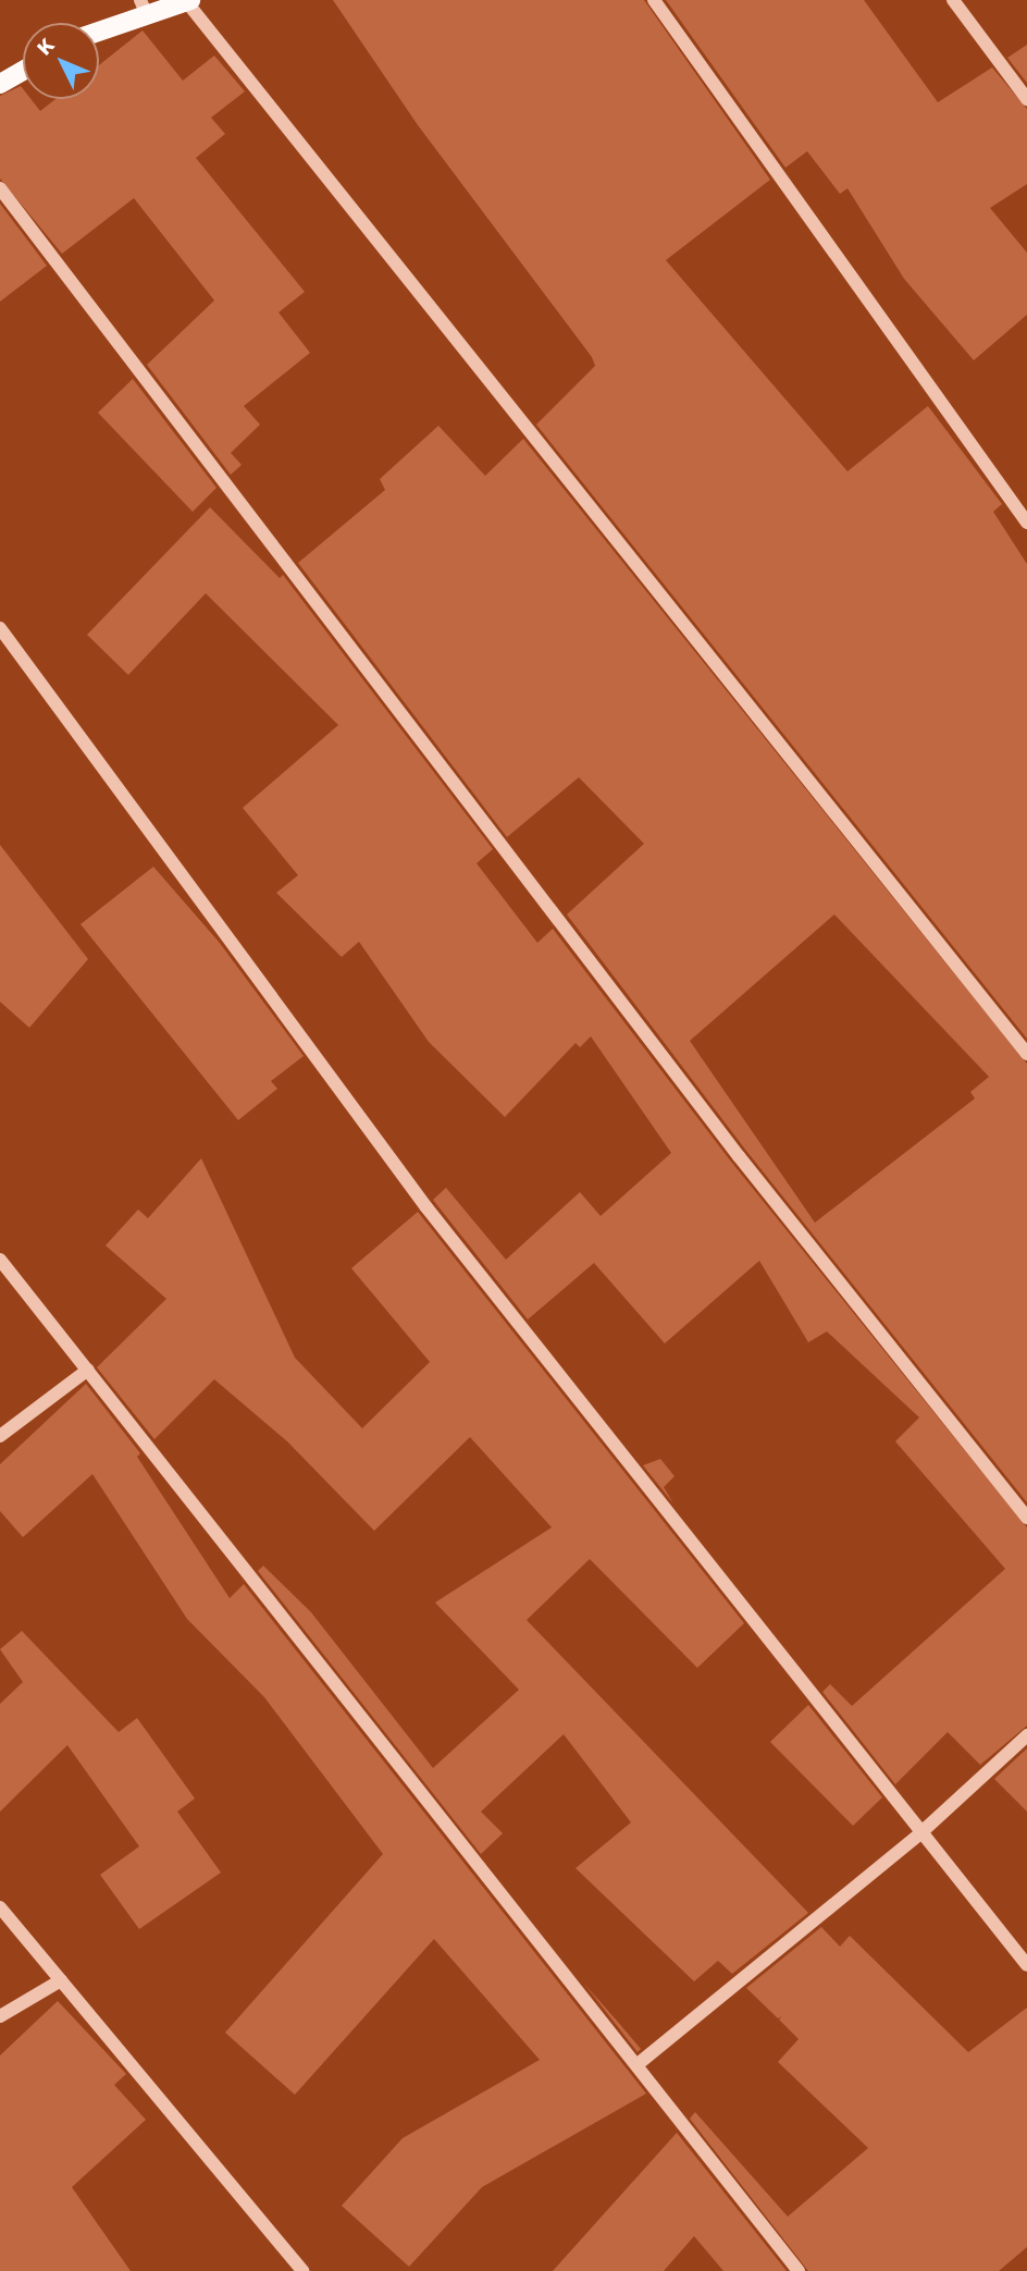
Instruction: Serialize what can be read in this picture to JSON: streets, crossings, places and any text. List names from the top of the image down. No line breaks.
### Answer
{"north":"top left"}
